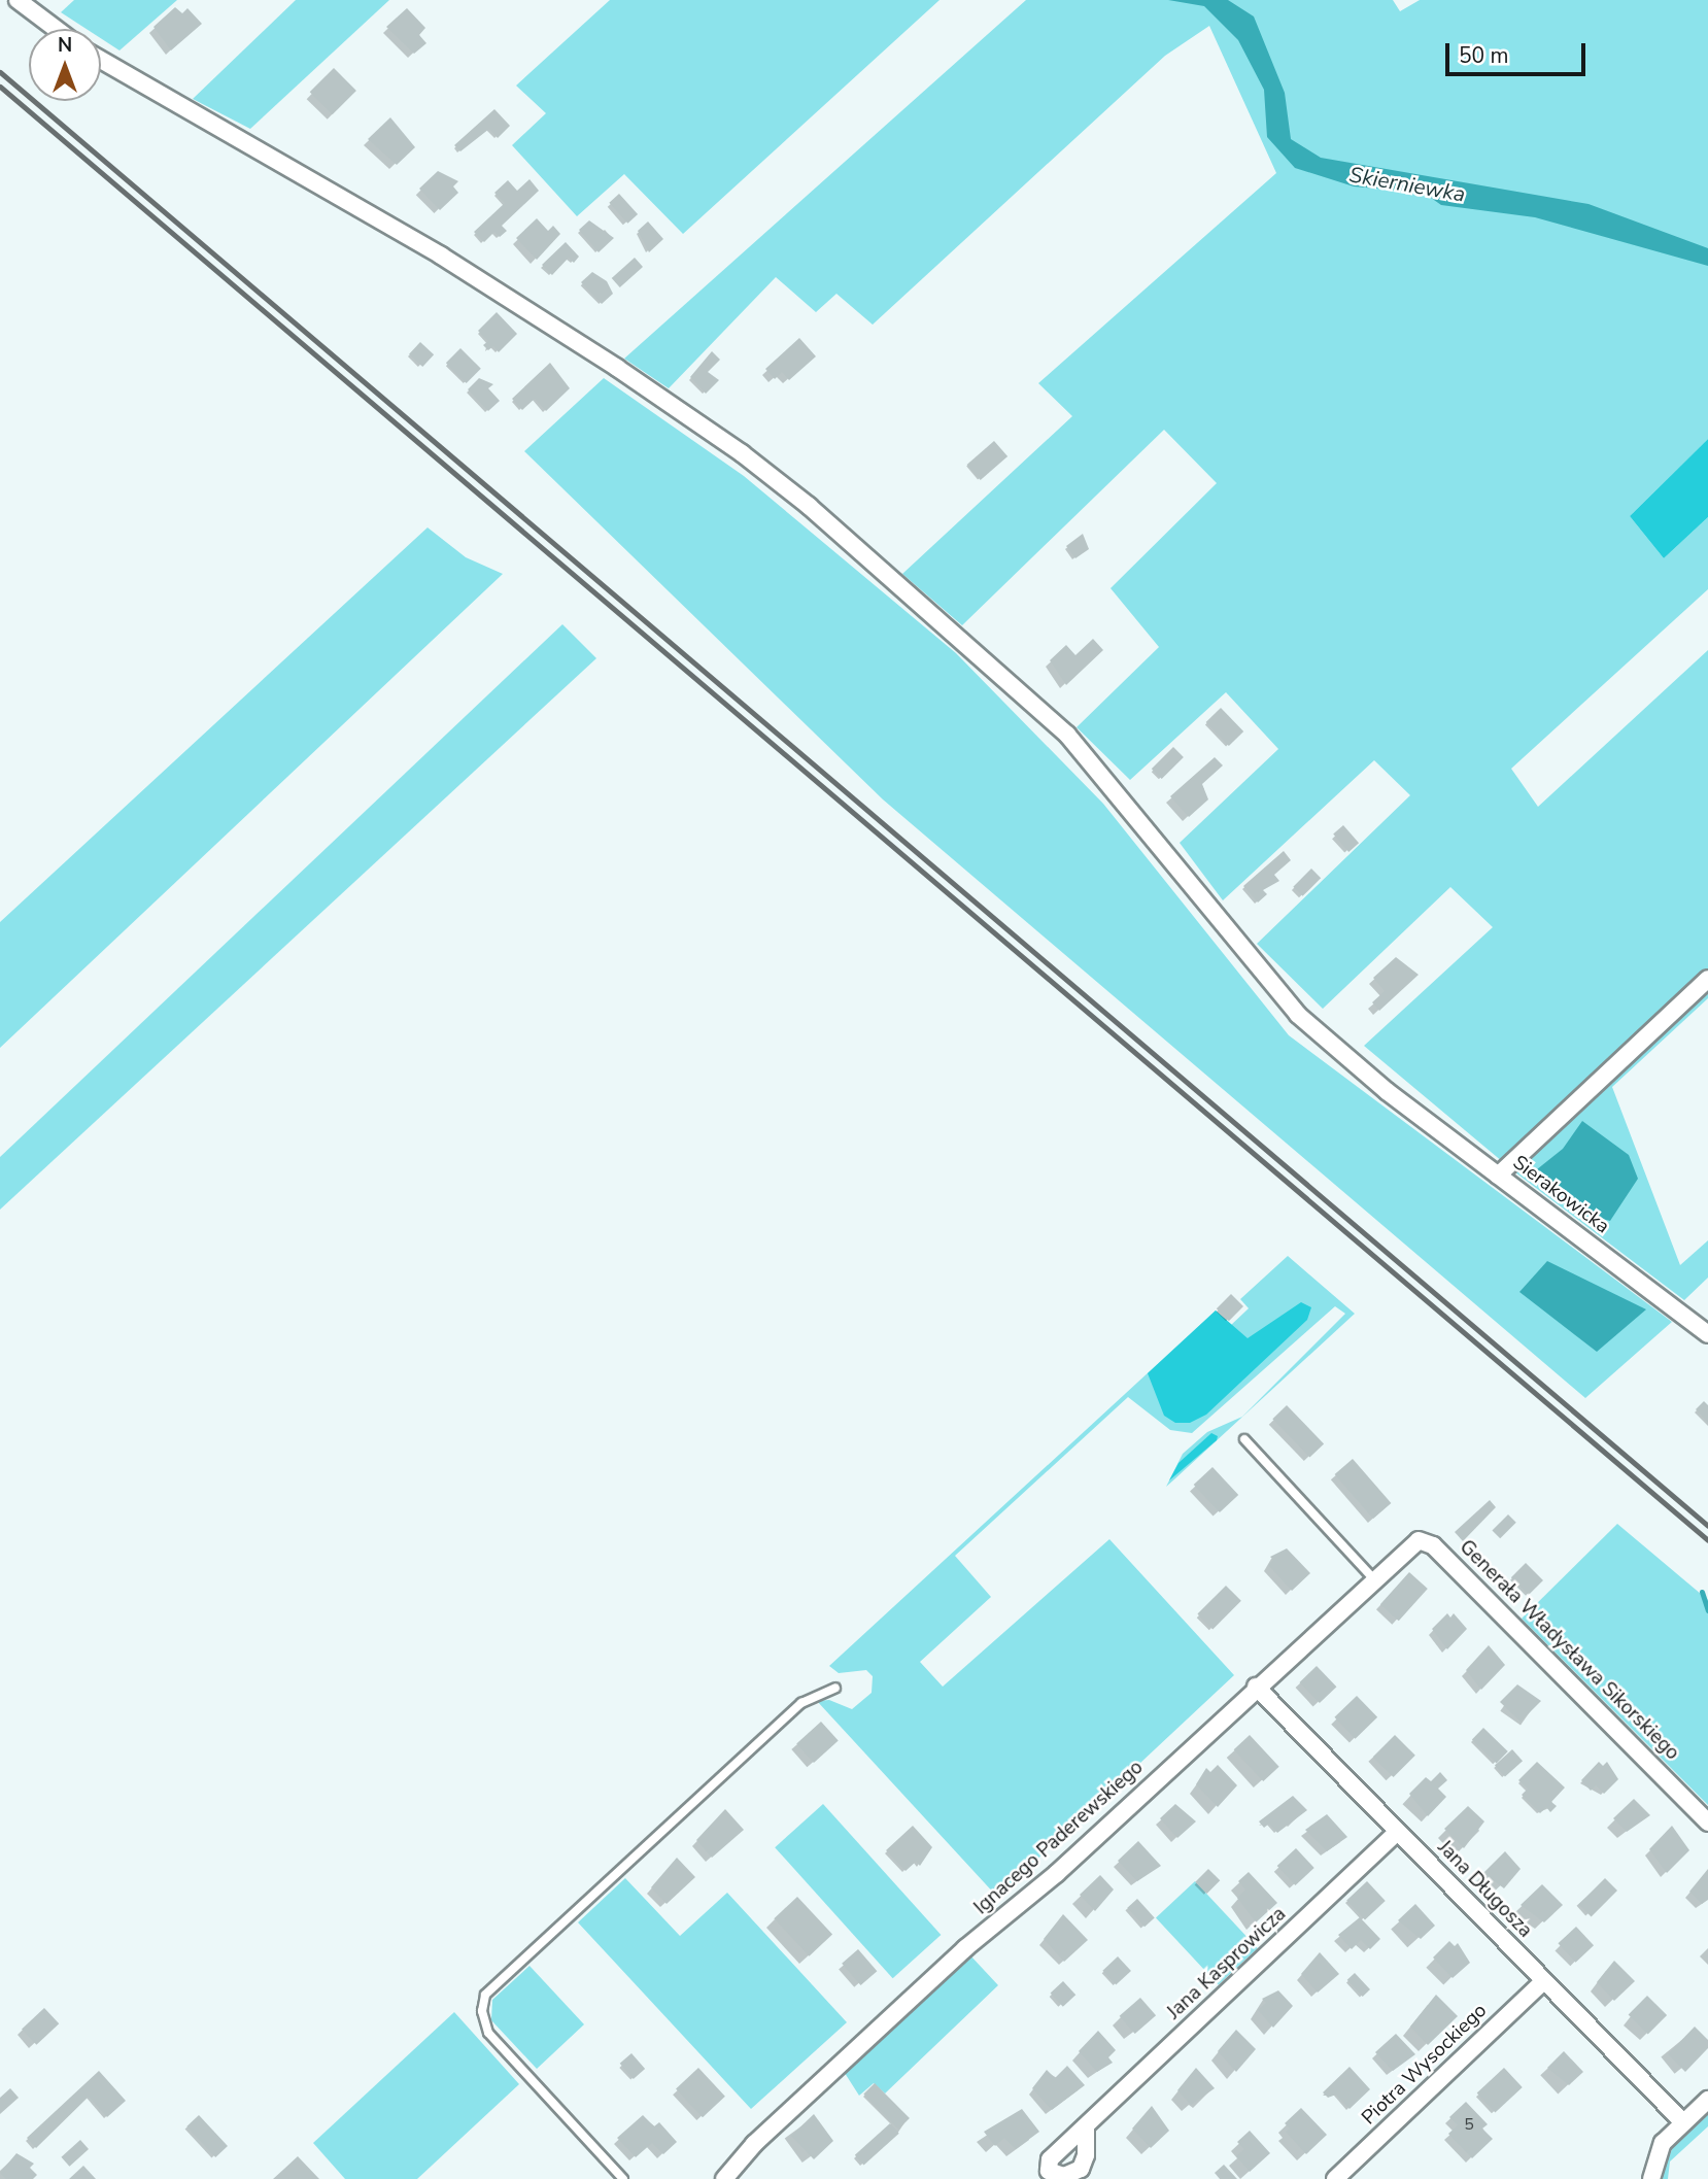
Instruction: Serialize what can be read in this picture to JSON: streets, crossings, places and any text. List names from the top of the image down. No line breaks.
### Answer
{"streets":{"street":["Sierakowicka","Generała Władysława Sikorskiego","Ignacego Paderewskiego","Jana Długosza","Jana Kasprowicza","Piotra Wysockiego"]},"crossings":[["Generała Władysława Sikorskiego","Ignacego Paderewskiego"],["Ignacego Paderewskiego","Jana Długosza"],["Jana Długosza","Jana Kasprowicza"],["Jana Długosza","Piotra Wysockiego"]],"water":["Skierniewka"],"house_numbers":["5"],"scale_bar":"50 m","north":"top"}
